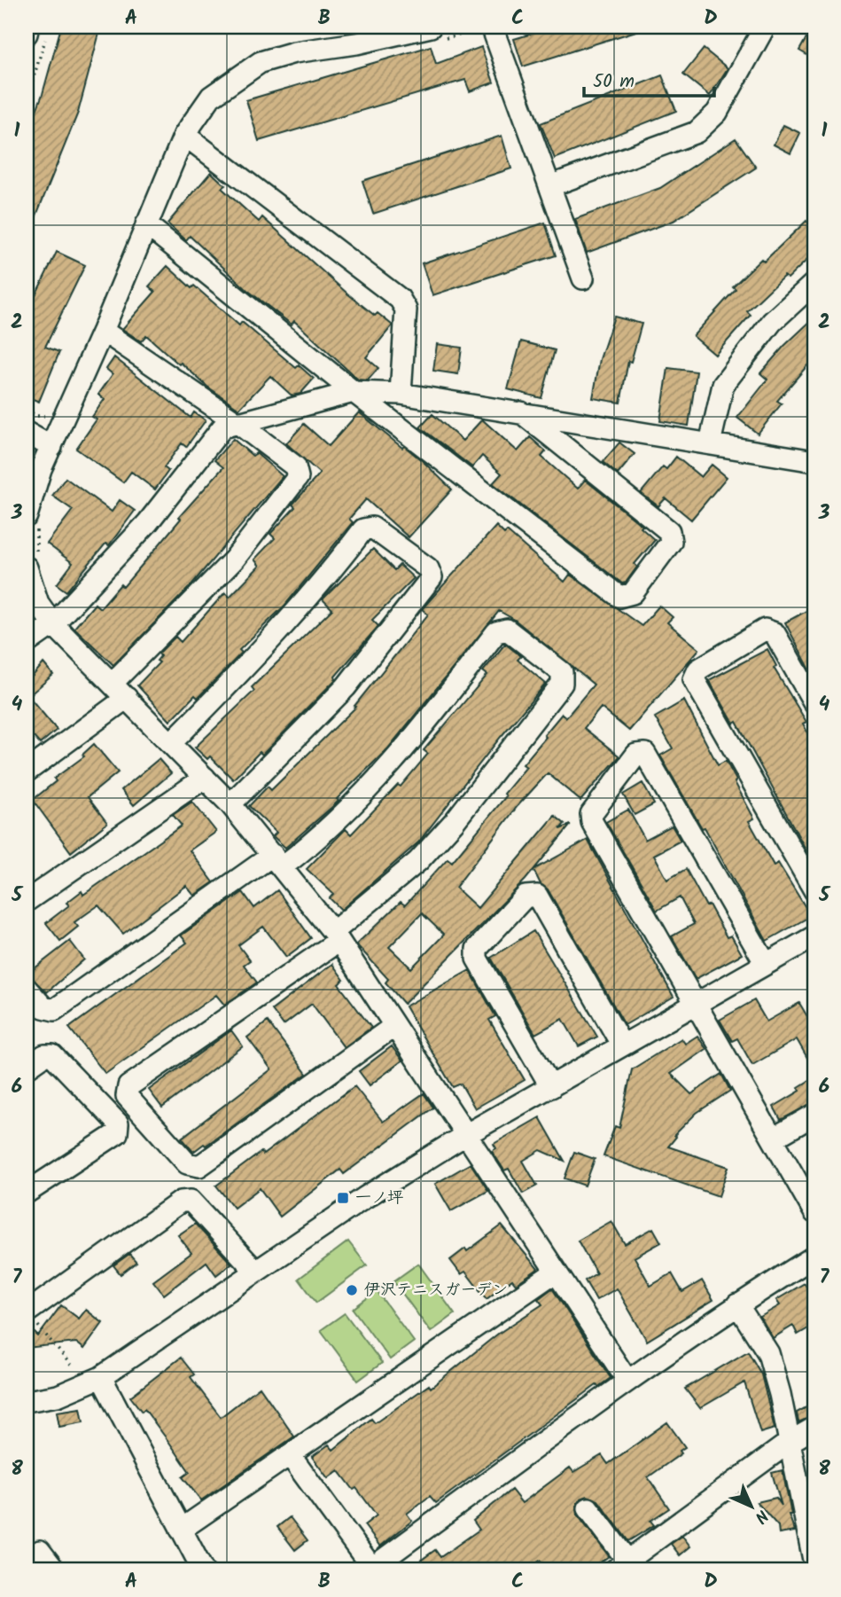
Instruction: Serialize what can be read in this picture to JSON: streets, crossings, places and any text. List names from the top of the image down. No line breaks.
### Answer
{"places":{"transit":["一ノ坪"],"other":["伊沢テニスガーデン"]},"scale_bar":"50 m","north":"bottom right","grid":{"columns":["A","B","C","D"],"rows":["1","2","3","4","5","6","7","8"]}}
